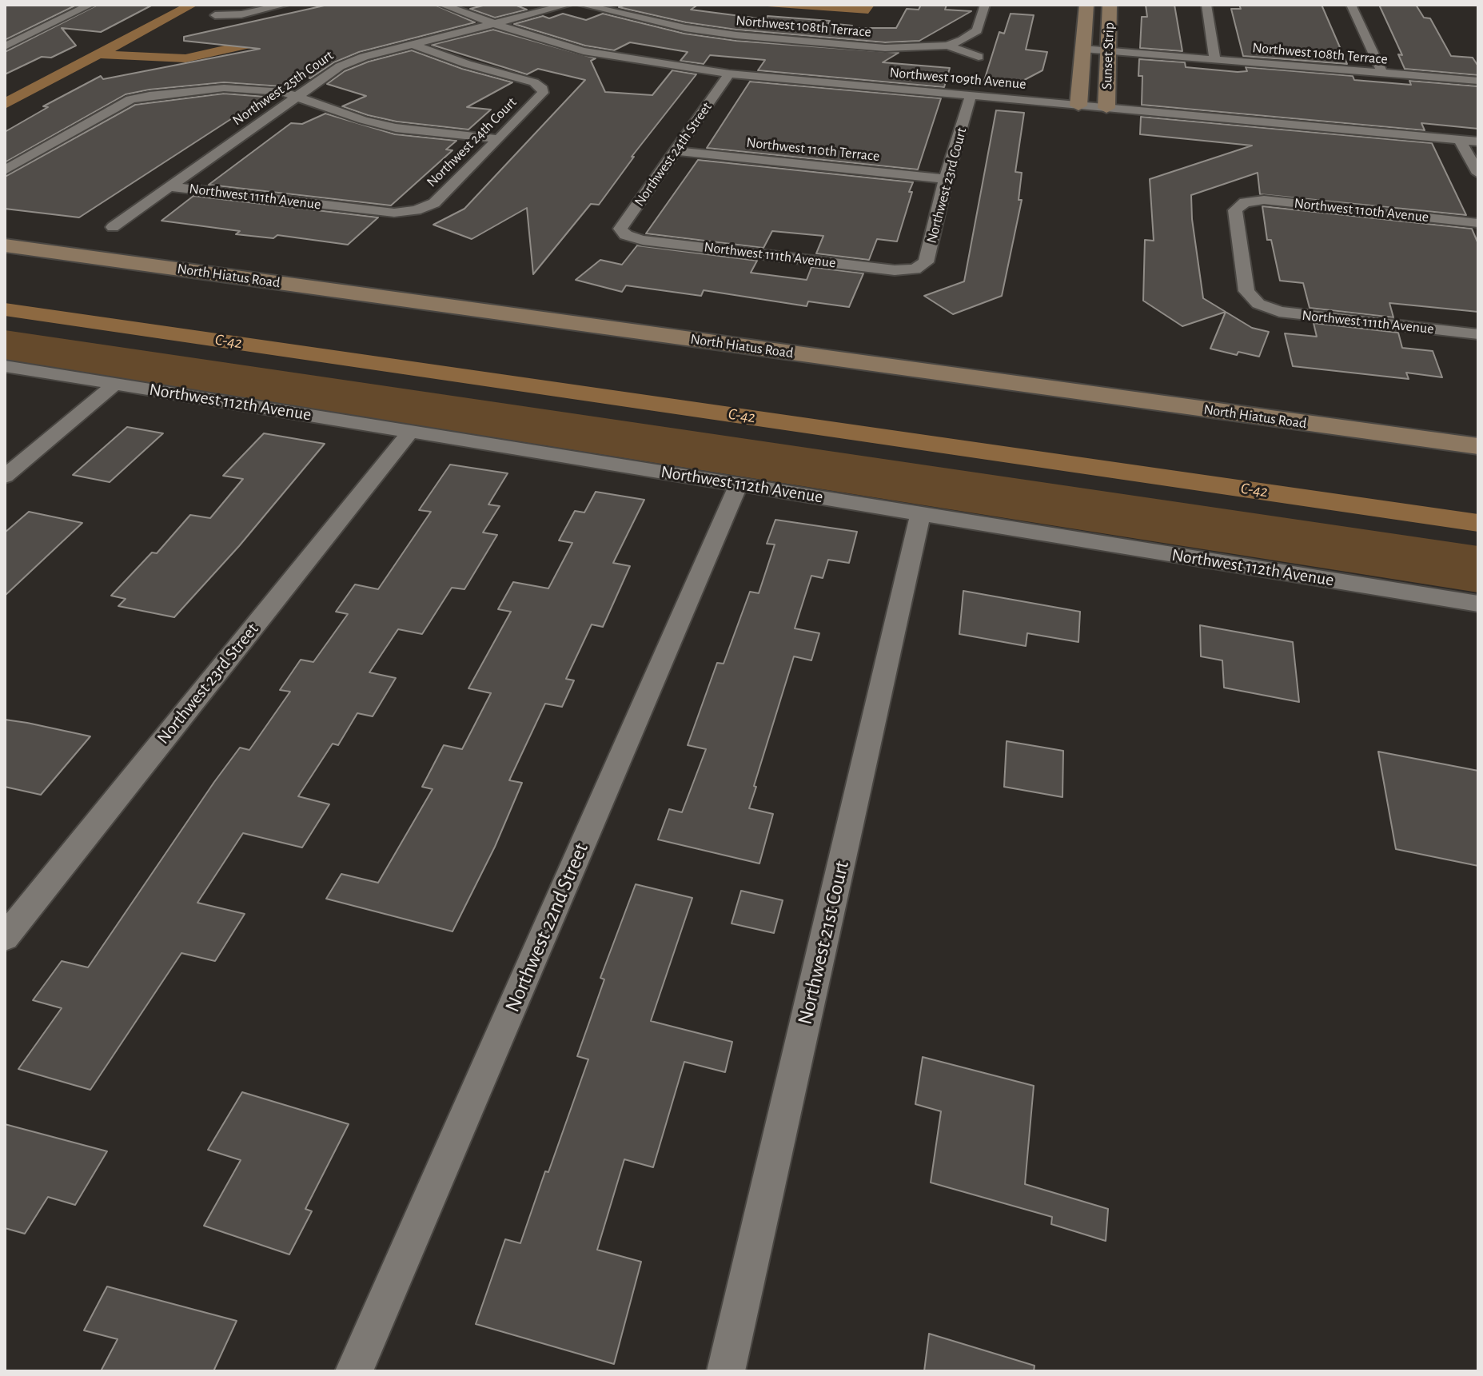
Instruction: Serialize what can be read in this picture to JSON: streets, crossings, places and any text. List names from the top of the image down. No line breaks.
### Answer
{"streets":{"main road":["Sunset Strip","North Hiatus Road"],"street":["Northwest 108th Terrace","Northwest 109th Avenue","Northwest 25th Court","Northwest 24th Court","Northwest 110th Terrace","Northwest 24th Street","Northwest 23rd Court","Northwest 111th Avenue","Northwest 110th Avenue","Northwest 112th Avenue","Northwest 23rd Street","Northwest 22nd Street","Northwest 21st Court"]},"crossings":[["Northwest 108th Terrace","Sunset Strip"],["Sunset Strip","Northwest 109th Avenue"],["Northwest 109th Avenue","Northwest 25th Court"],["Northwest 109th Avenue","Northwest 24th Street"],["Northwest 109th Avenue","Northwest 23rd Court"],["Northwest 25th Court","Northwest 24th Court"],["Northwest 25th Court","Northwest 111th Avenue"],["Northwest 24th Court","Northwest 111th Avenue"],["Northwest 110th Terrace","Northwest 24th Street"],["Northwest 110th Terrace","Northwest 23rd Court"],["Northwest 24th Street","Northwest 111th Avenue"],["Northwest 23rd Court","Northwest 111th Avenue"],["Northwest 111th Avenue","Northwest 110th Avenue"],["Northwest 112th Avenue","Northwest 23rd Street"],["Northwest 112th Avenue","Northwest 22nd Street"],["Northwest 112th Avenue","Northwest 21st Court"]],"water":["C-42"]}
